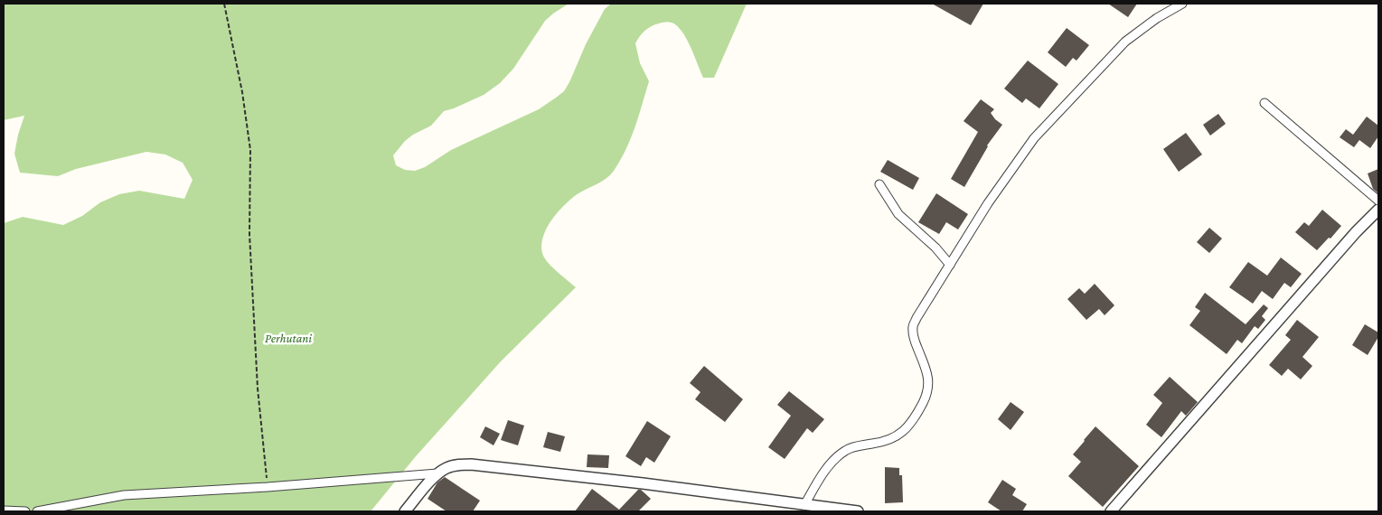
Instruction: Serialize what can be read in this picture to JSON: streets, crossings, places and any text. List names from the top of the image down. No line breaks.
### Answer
{"parks":["Perhutani"]}
